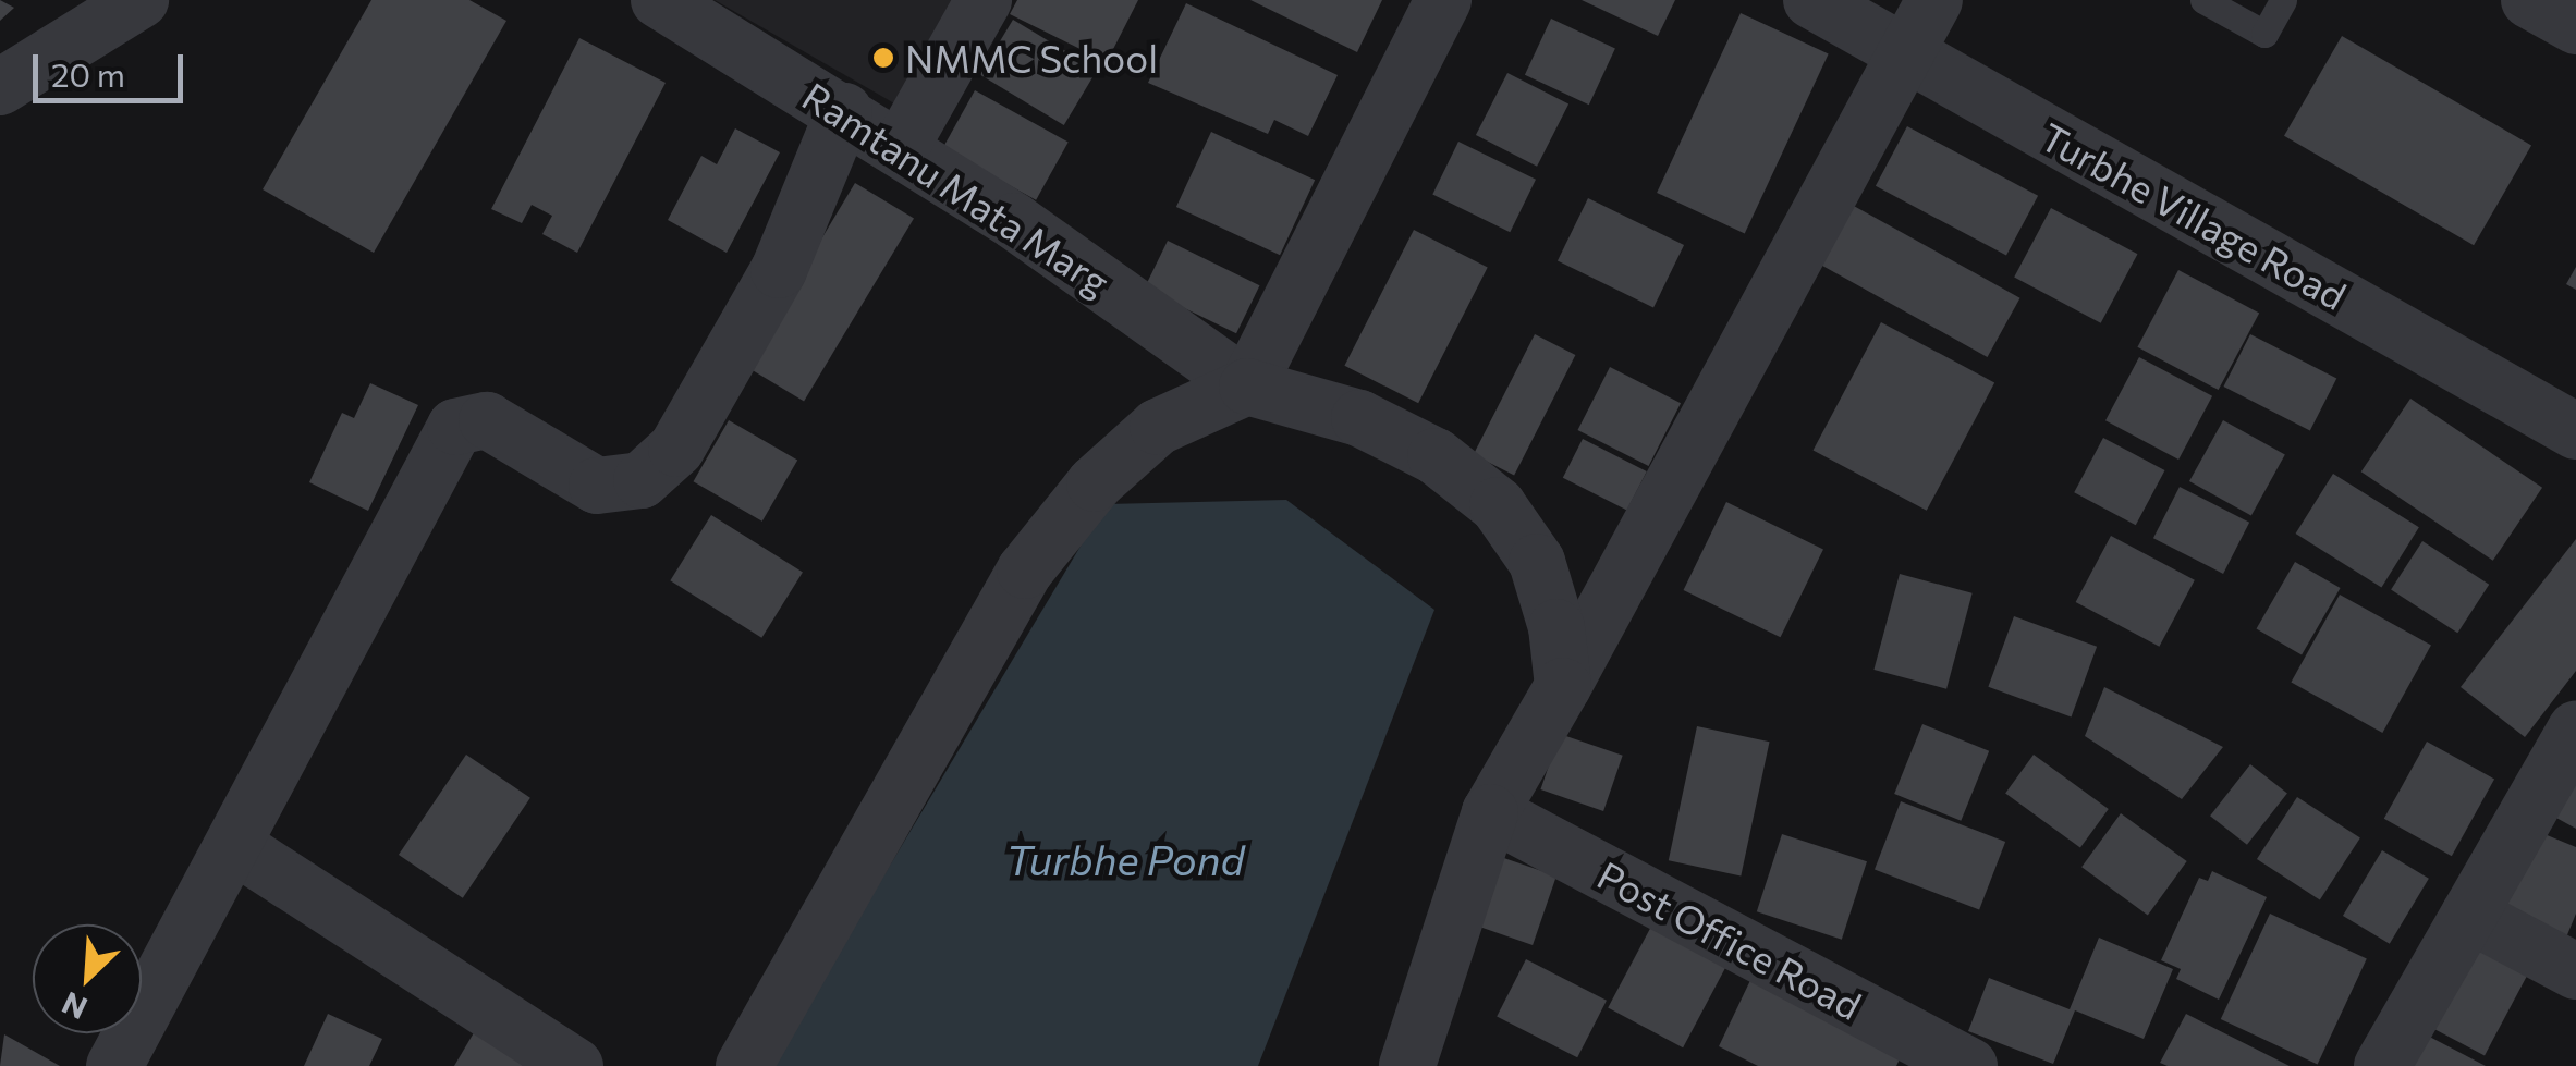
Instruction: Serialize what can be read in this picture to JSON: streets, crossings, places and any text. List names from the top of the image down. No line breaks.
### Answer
{"streets":{"street":["Ramtanu Mata Marg","Turbhe Village Road","Post Office Road"]},"water":["Turbhe Pond"],"places":["NMMC School"],"scale_bar":"20 m","north":"bottom left"}
